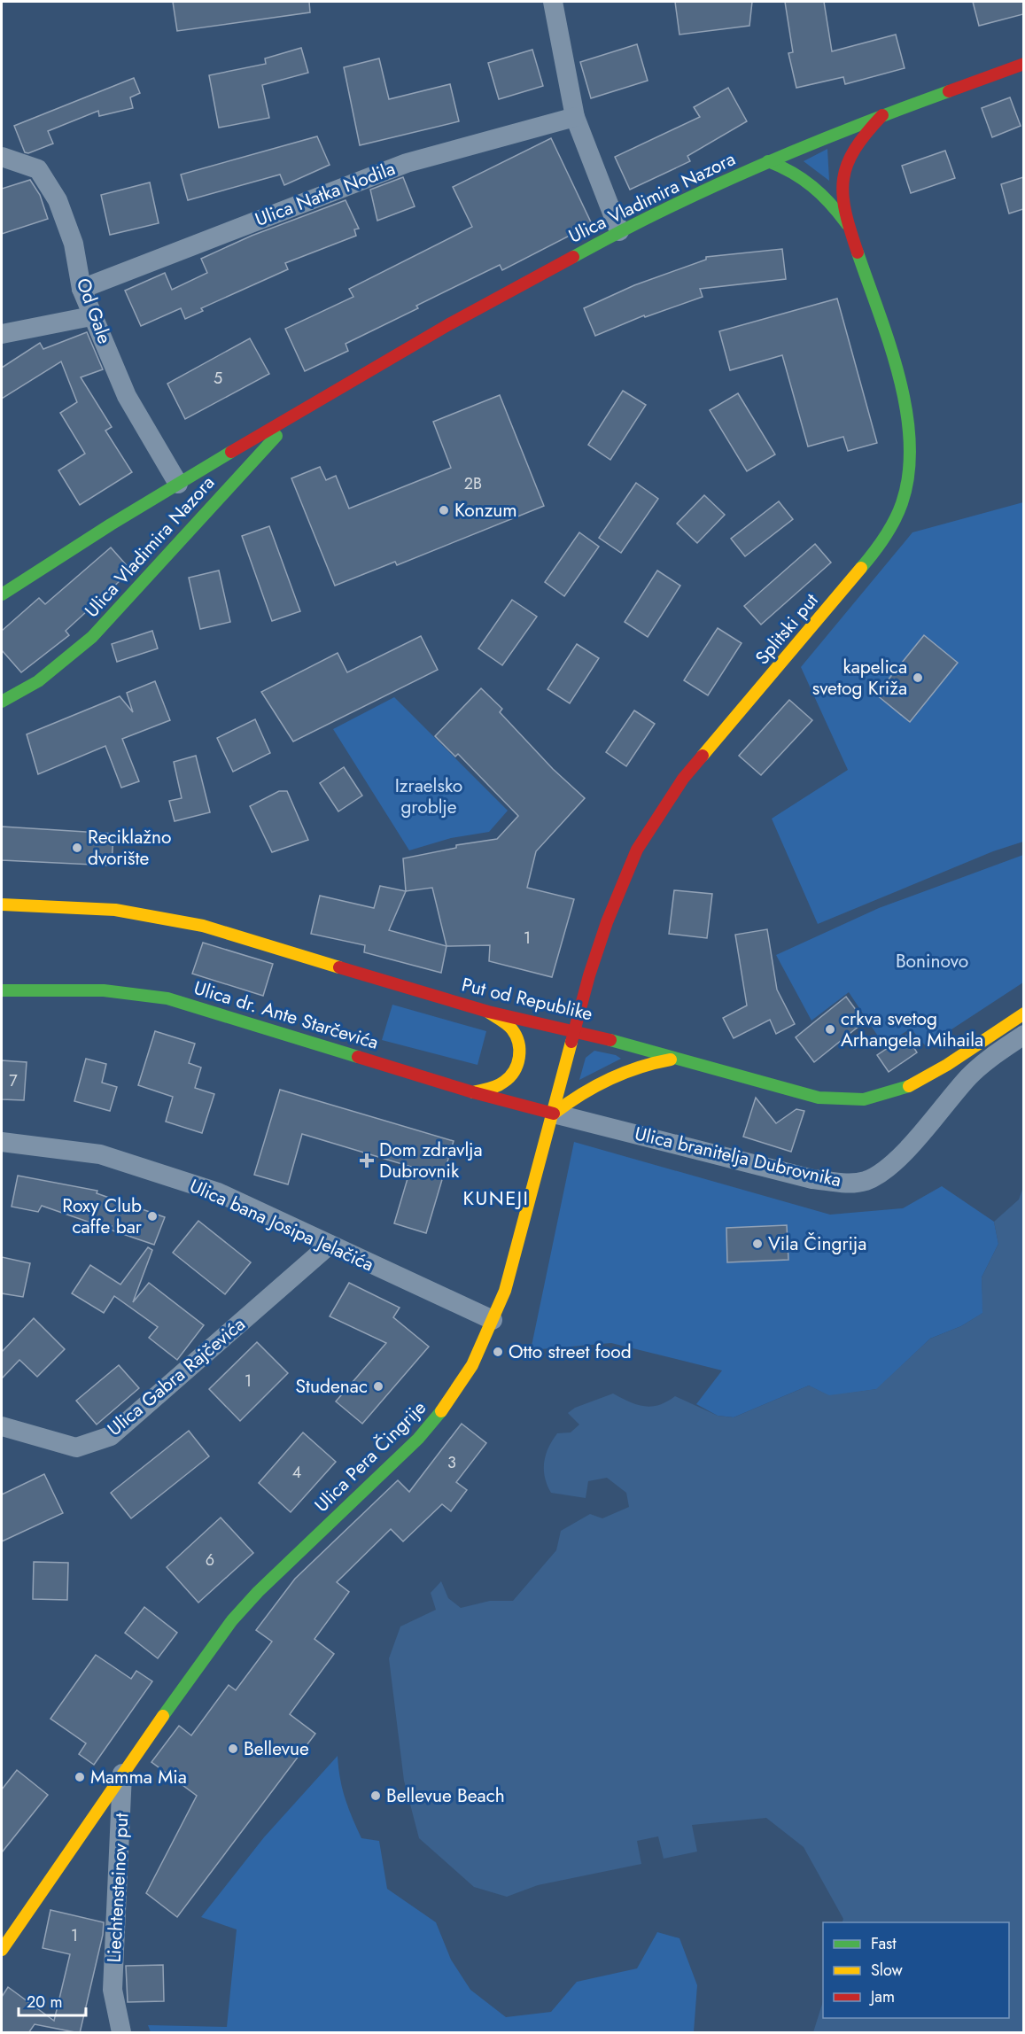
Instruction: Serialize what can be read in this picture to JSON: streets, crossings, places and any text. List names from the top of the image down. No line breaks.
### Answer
{"streets":{"main road":["Ulica Vladimira Nazora","Splitski put","Put od Republike","Ulica dr. Ante Starčevića","Ulica Pera Čingrije"],"street":["Ulica Natka Nodila","Od Gale","Ulica branitelja Dubrovnika","Ulica bana Josipa Jelačića","Ulica Gabra Rajčevića","Liechtensteinov put"]},"crossings":[["Ulica Natka Nodila","Od Gale"],["Ulica Vladimira Nazora","Od Gale"],["Ulica Vladimira Nazora","Splitski put"],["Splitski put","Put od Republike"],["Splitski put","Ulica dr. Ante Starčevića"],["Splitski put","Ulica branitelja Dubrovnika"],["Splitski put","Ulica Pera Čingrije"],["Ulica dr. Ante Starčevića","Ulica branitelja Dubrovnika"],["Ulica dr. Ante Starčevića","Ulica Pera Čingrije"],["Ulica branitelja Dubrovnika","Ulica Pera Čingrije"],["Ulica bana Josipa Jelačića","Ulica Gabra Rajčevića"],["Ulica bana Josipa Jelačića","Ulica Pera Čingrije"],["Ulica Pera Čingrije","Liechtensteinov put"]],"districts":["KUNEJI"],"parks":["Izraelsko groblje","Boninovo"],"places":{"other":["Konzum","kapelica svetog Križa","Reciklažno dvorište","crkva svetog Arhangela Mihaila","Roxy Club caffe bar","Vila Čingrija","Otto street food","Studenac","Bellevue","Mamma Mia","Bellevue Beach"],"health":["Dom zdravlja Dubrovnik"]},"house_numbers":["5","2B","1","7","1","3","4","6","1"],"legend":["Fast","Slow","Jam"],"scale_bar":"20 m"}
